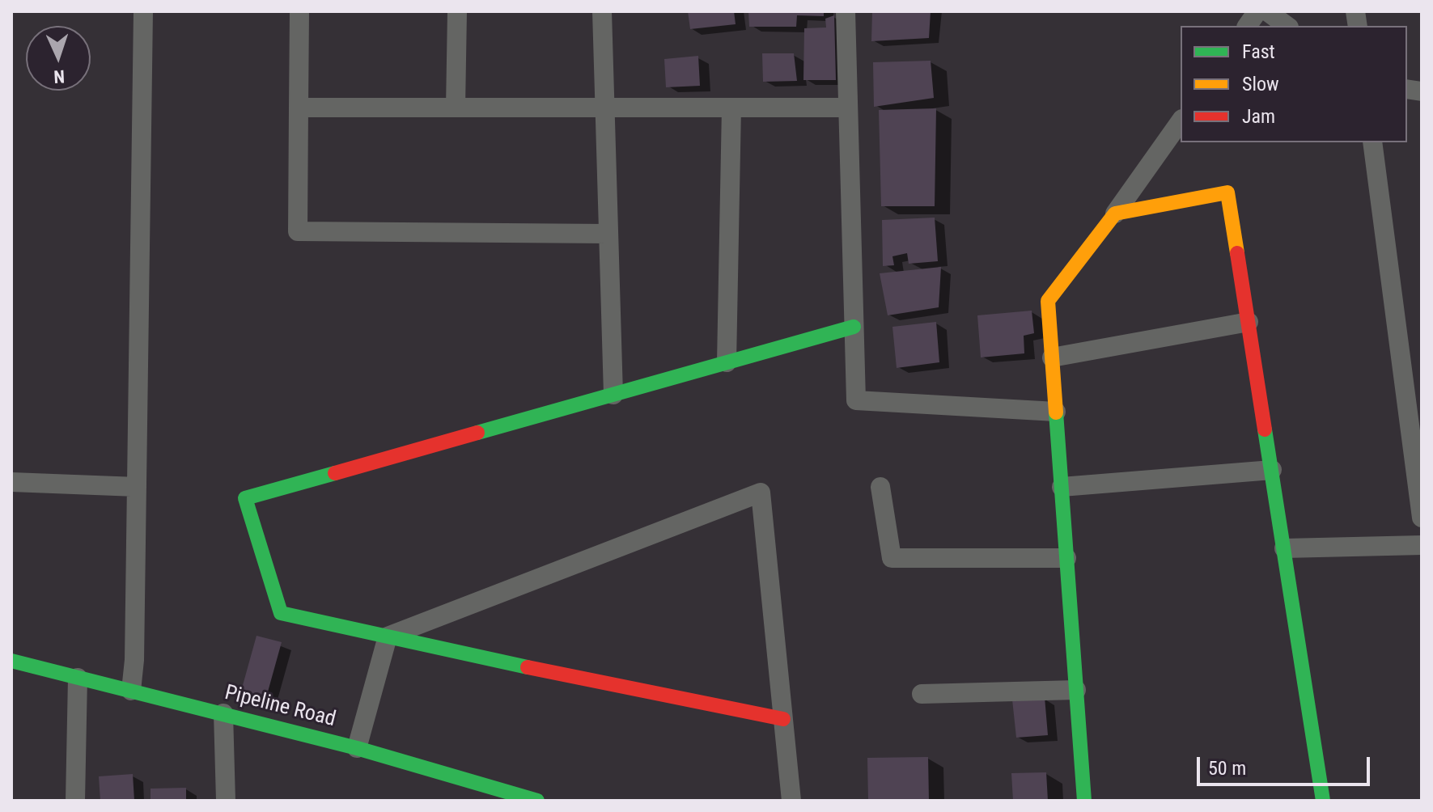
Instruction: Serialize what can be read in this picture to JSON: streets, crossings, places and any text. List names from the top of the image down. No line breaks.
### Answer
{"streets":{"street":["Pipeline Road"]},"legend":["Fast","Slow","Jam"],"scale_bar":"50 m","north":"bottom"}
